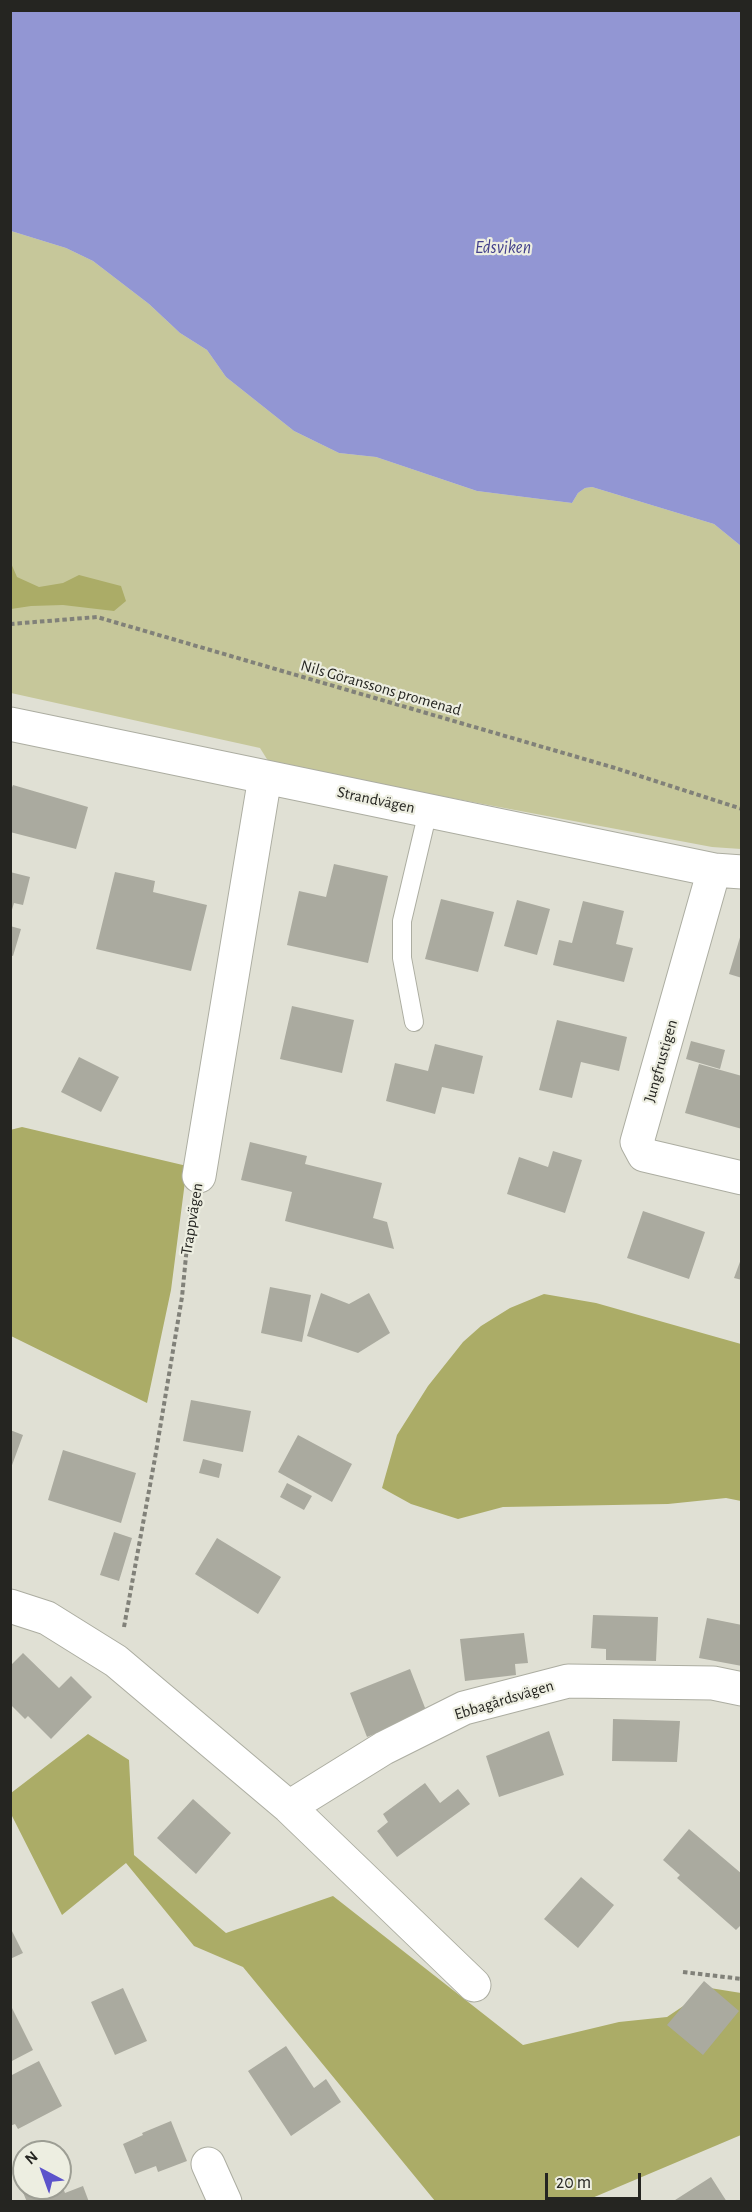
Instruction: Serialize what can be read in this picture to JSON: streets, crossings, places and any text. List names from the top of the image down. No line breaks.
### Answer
{"streets":{"street":["Strandvägen","Jungfrustigen","Trappvägen","Ebbagårdsvägen"],"path":["Nils Göranssons promenad"]},"crossings":[["Strandvägen","Jungfrustigen"],["Strandvägen","Trappvägen"]],"water":["Edsviken"],"scale_bar":"20 m","north":"top left"}
